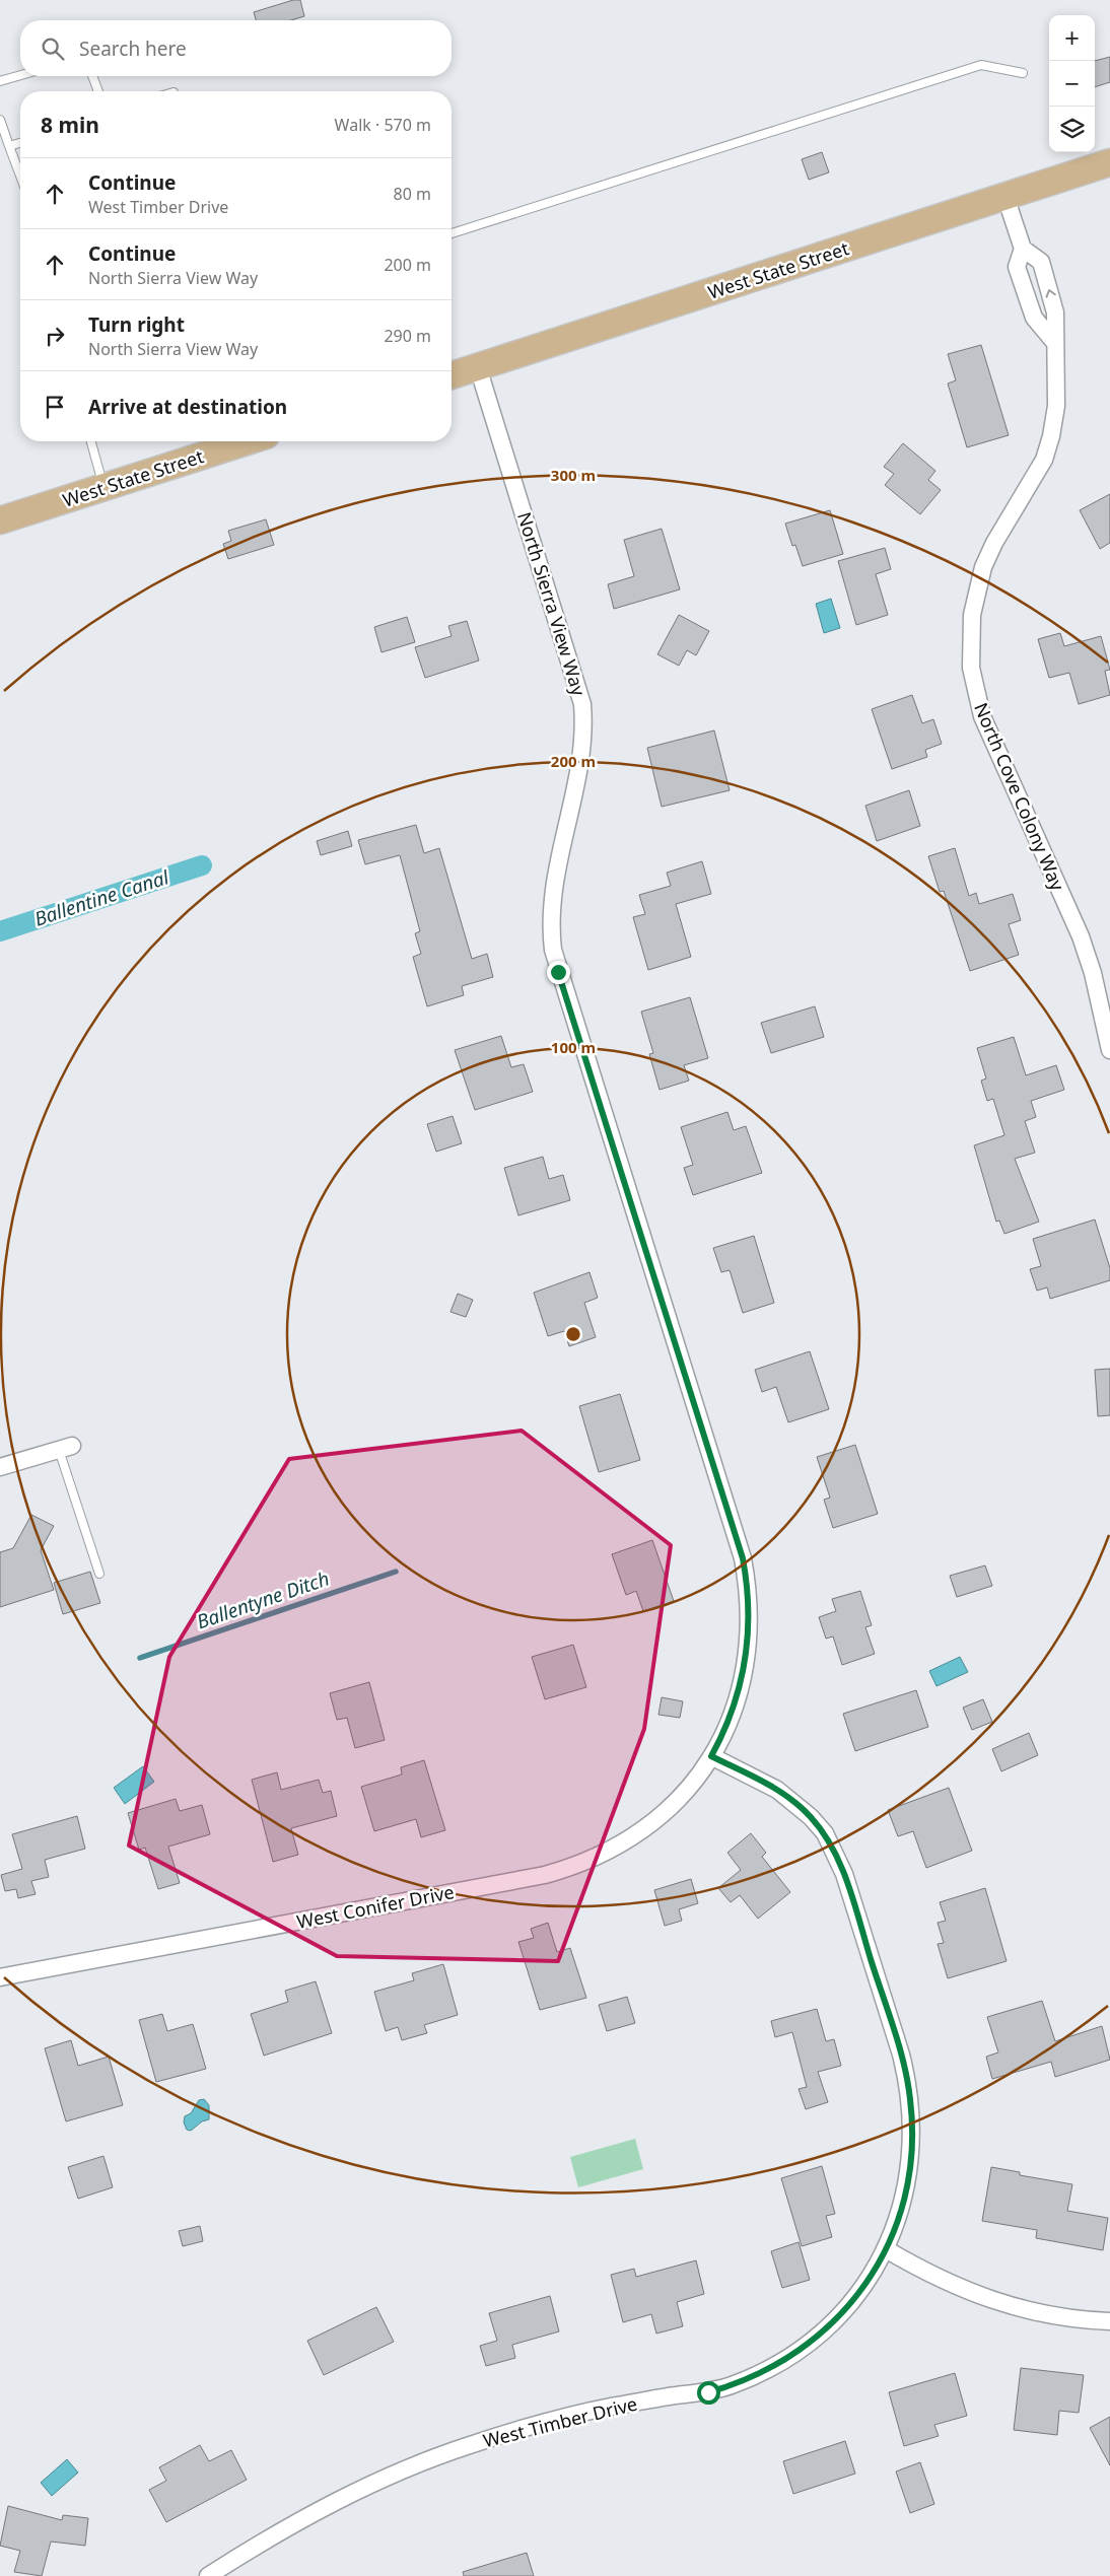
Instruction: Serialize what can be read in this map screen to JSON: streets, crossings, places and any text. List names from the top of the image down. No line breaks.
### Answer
{"streets":{"main road":["West State Street"],"street":["North Sierra View Way","North Cove Colony Way","West Conifer Drive","West Timber Drive"]},"crossings":[["West State Street","North Sierra View Way"],["North Sierra View Way","West Conifer Drive"]],"water":["Ballentine Canal","Ballentyne Ditch"],"page":{"map_buttons":["+","−"],"search":"Search here","heading":["8 min","Walk · 570 m"],"list":[["Continue","West Timber Drive","80 m"],["Continue","North Sierra View Way","200 m"],["Turn right","North Sierra View Way","290 m"],"Arrive at destination"]},"rings":["300 m","200 m","100 m"]}
